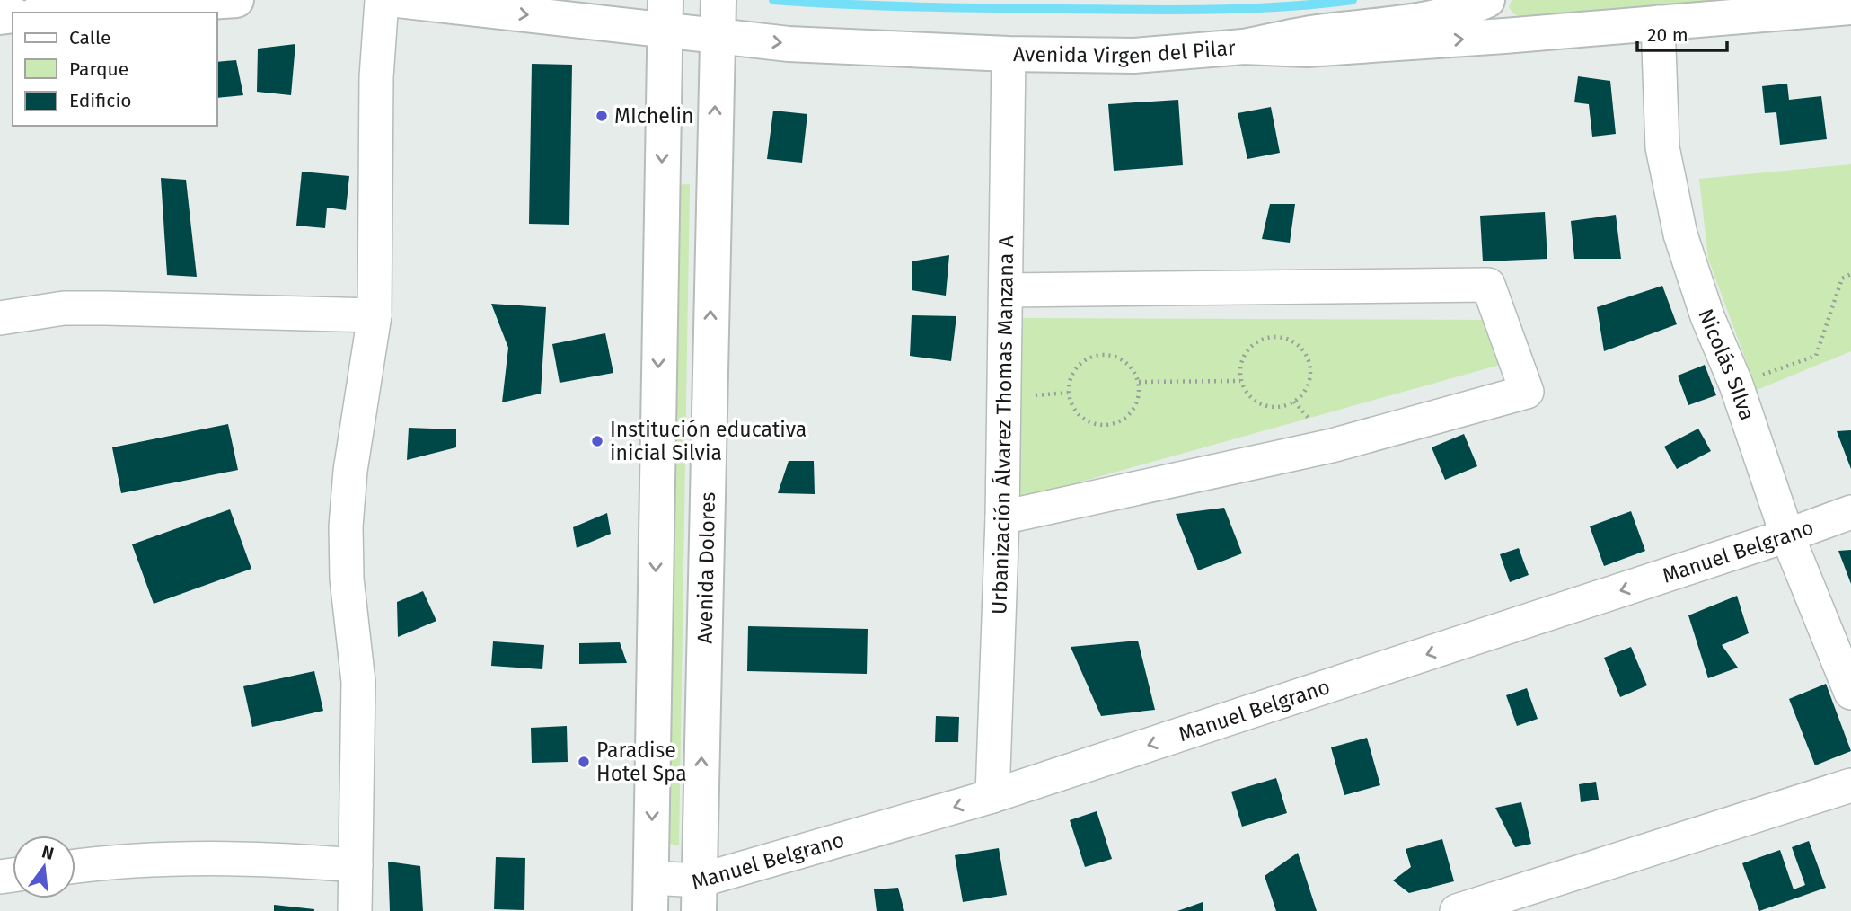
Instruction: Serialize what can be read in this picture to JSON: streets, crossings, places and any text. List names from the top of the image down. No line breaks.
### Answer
{"streets":{"main road":["Avenida Virgen del Pilar","Avenida Dolores"],"street":["Nicolás SIlva","Urbanización Álvarez Thomas Manzana A","Manuel Belgrano"]},"crossings":[["Avenida Virgen del Pilar","Nicolás SIlva"],["Avenida Virgen del Pilar","Urbanización Álvarez Thomas Manzana A"],["Avenida Virgen del Pilar","Avenida Dolores"],["Nicolás SIlva","Manuel Belgrano"],["Urbanización Álvarez Thomas Manzana A","Manuel Belgrano"],["Manuel Belgrano","Avenida Dolores"]],"one_way":["Avenida Virgen del Pilar"],"places":["MIchelin","Institución educativa inicial Silvia","Paradise Hotel Spa"],"legend":["Calle","Parque","Edificio"],"scale_bar":"20 m","north":"top"}
